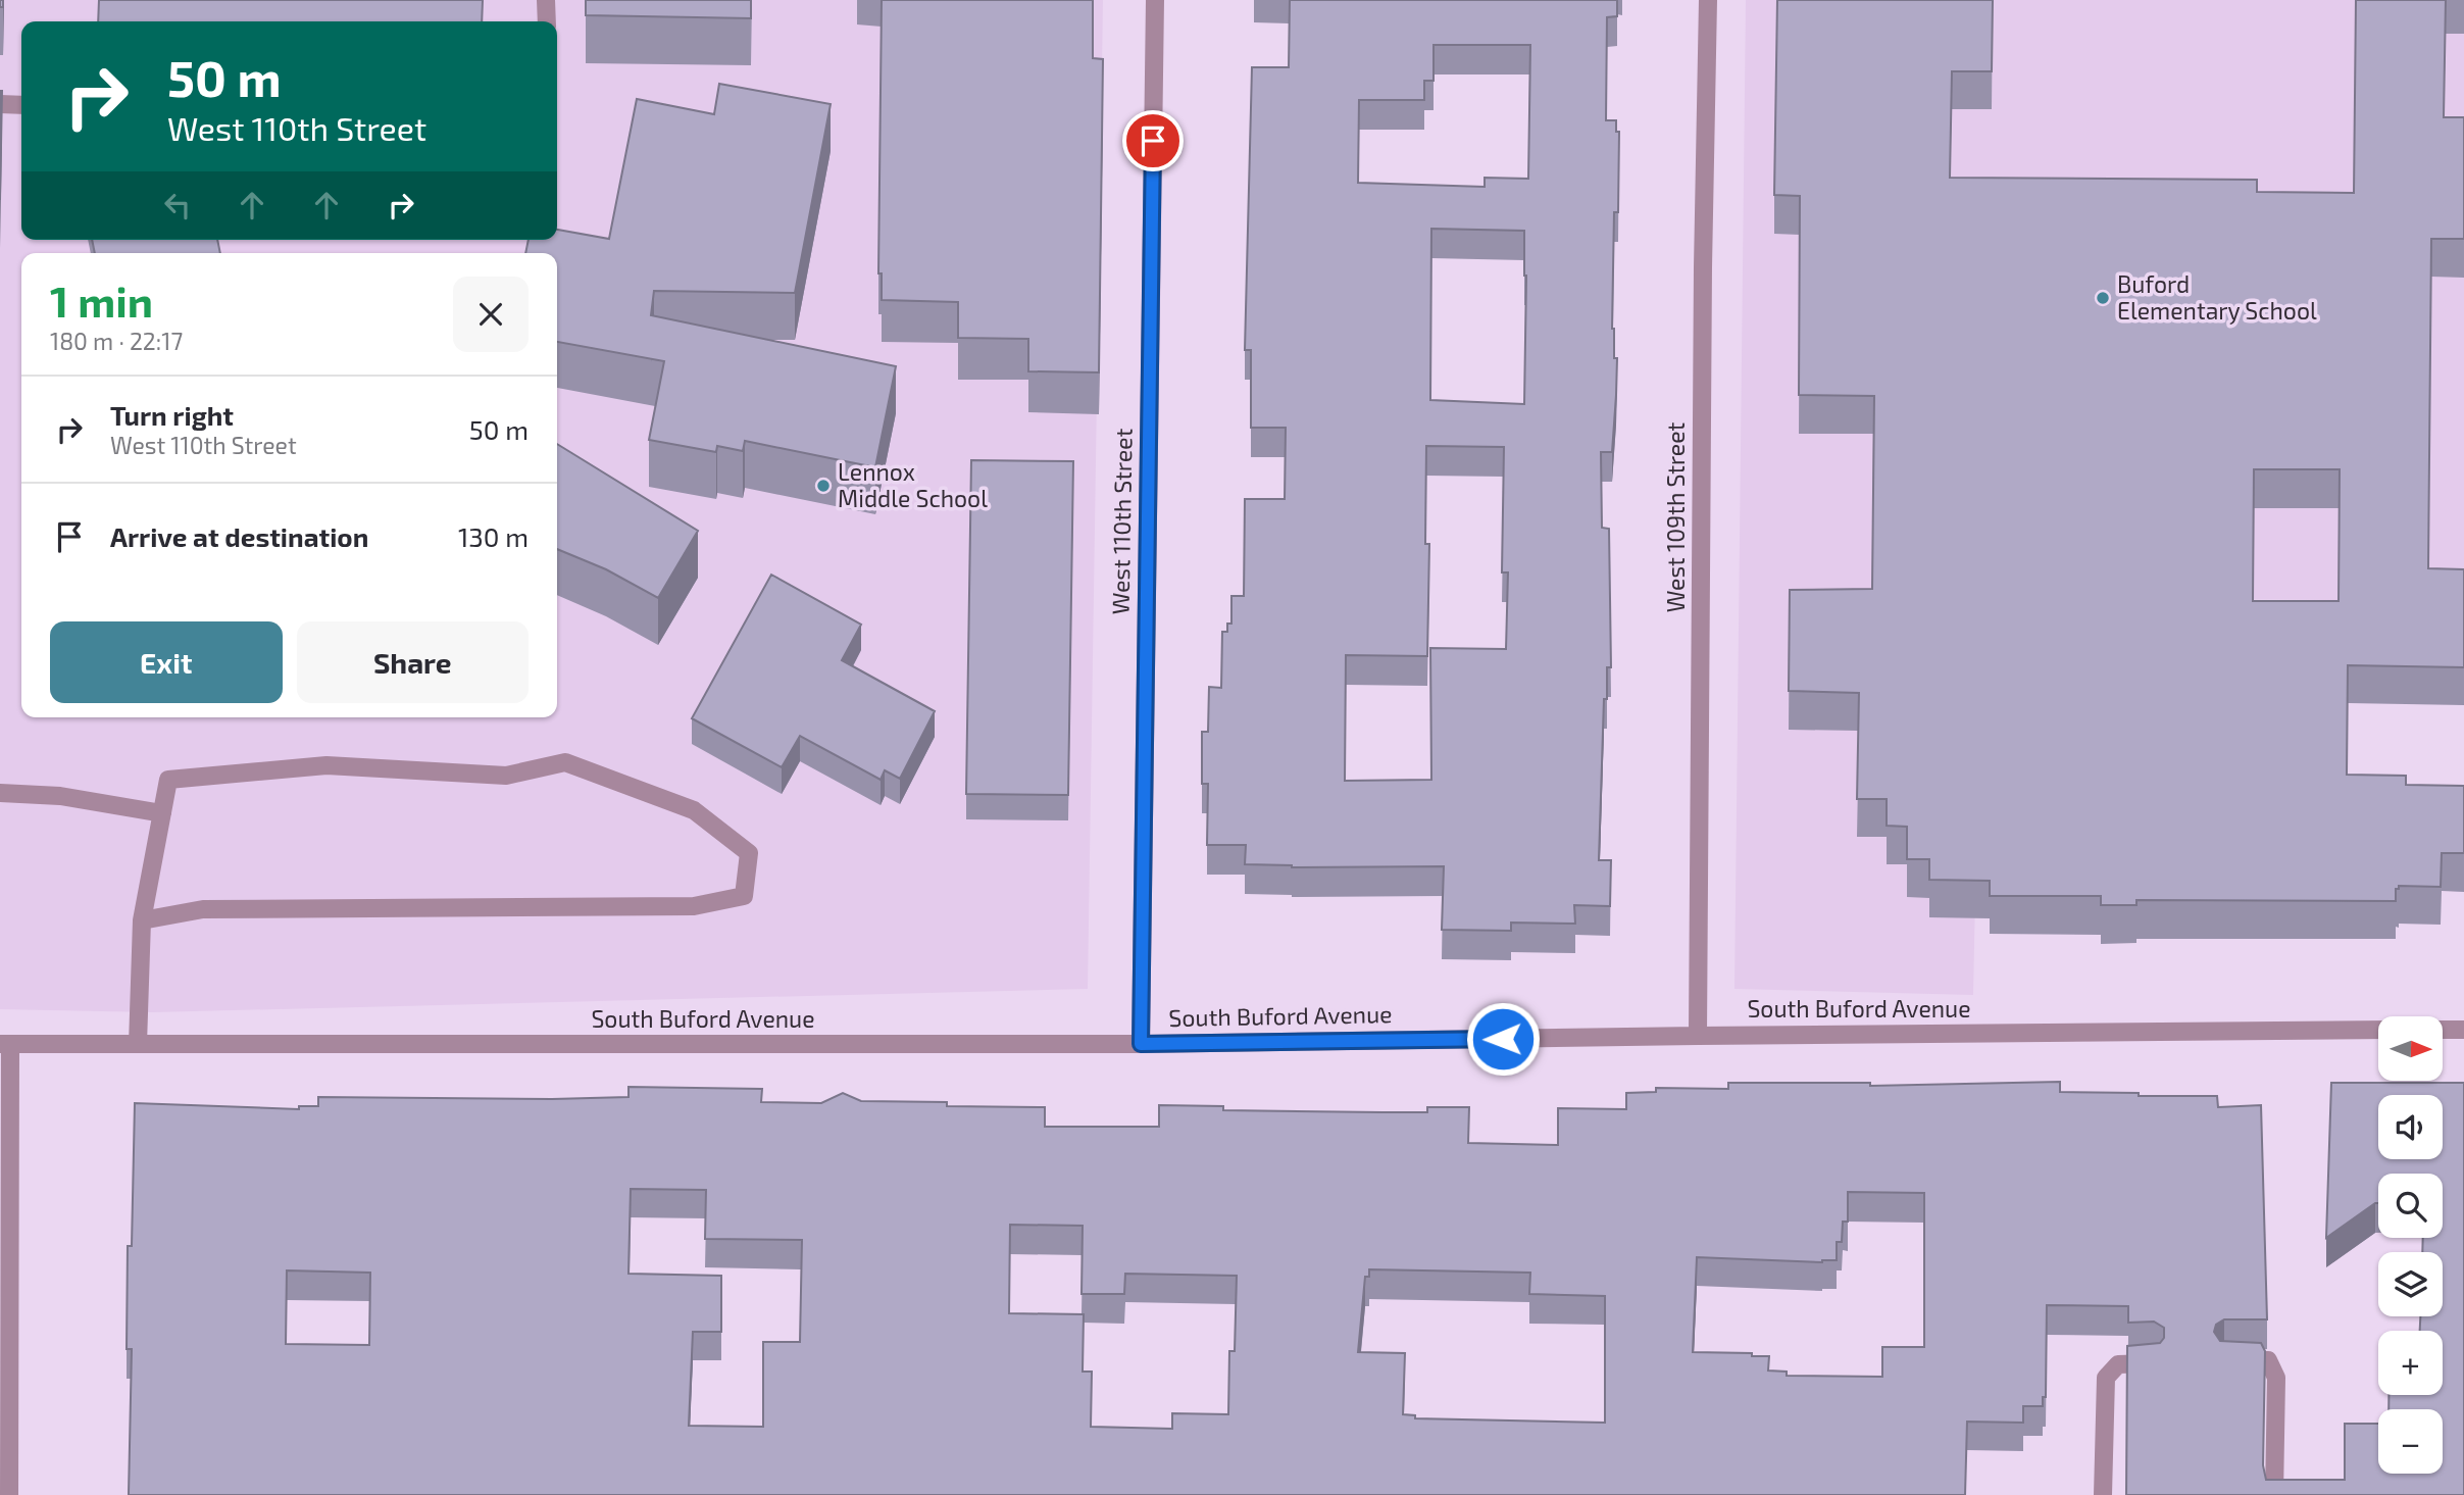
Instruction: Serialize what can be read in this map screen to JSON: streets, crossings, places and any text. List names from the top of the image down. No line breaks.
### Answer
{"streets":{"street":["West 109th Street","West 110th Street","South Buford Avenue"]},"crossings":[["West 109th Street","South Buford Avenue"],["West 110th Street","South Buford Avenue"]],"places":["Buford Elementary School","Lennox Middle School"],"north":"right","page":{"turn":["50 m","West 110th Street"],"heading":["1 min","180 m · 22:17"],"list":[{"name":"Turn right","note":"West 110th Street","value":"50 m"},{"name":"Arrive at destination","value":"130 m"}],"buttons":["Exit","Share"],"map_buttons":["+","−"]}}
